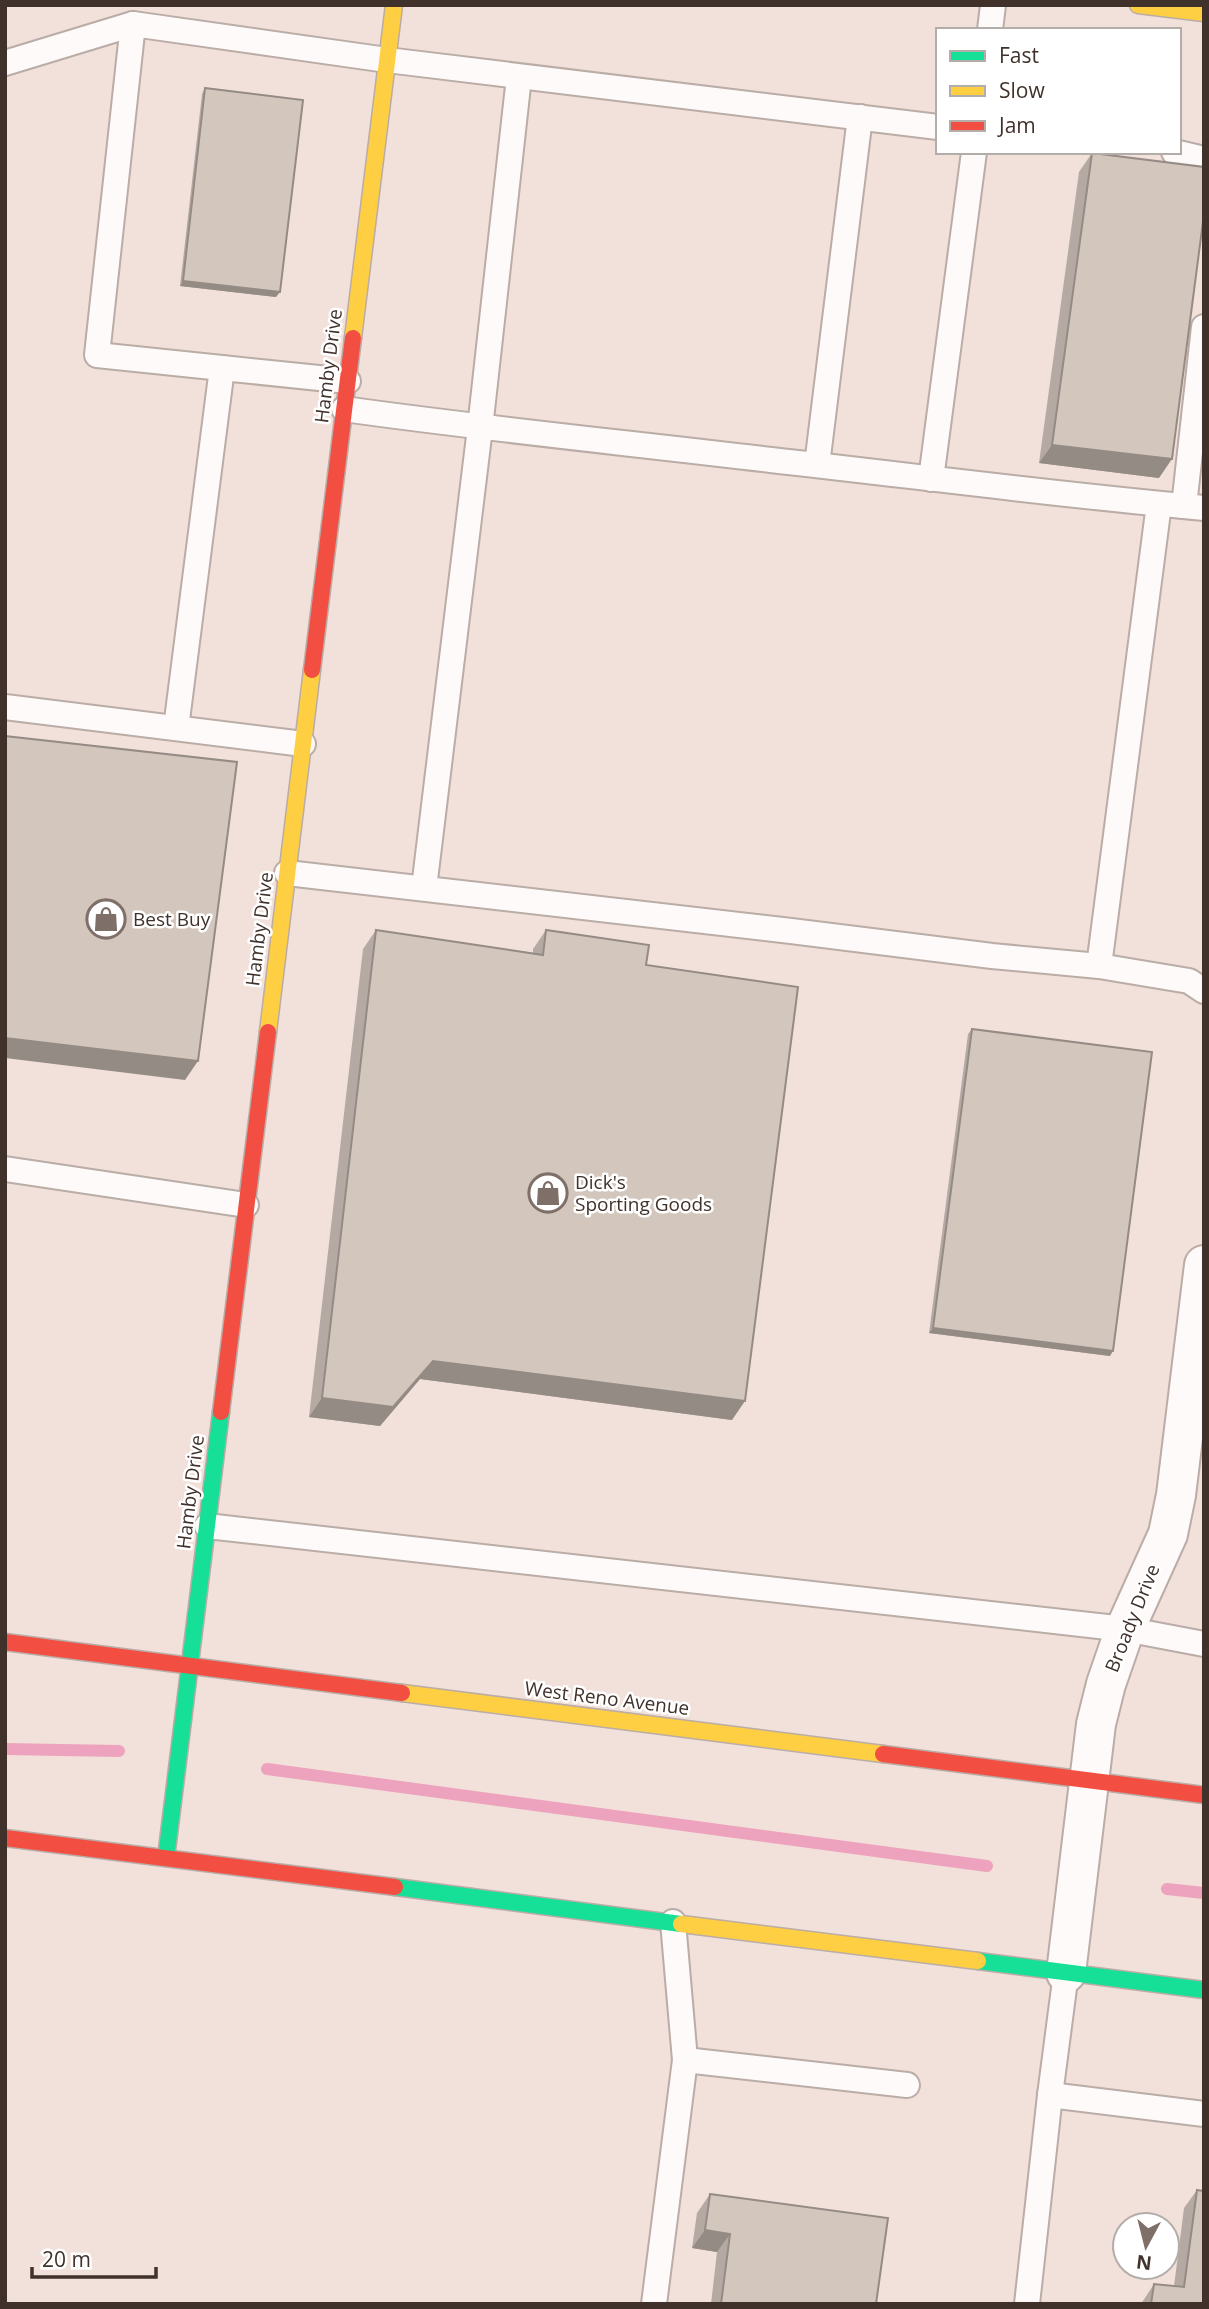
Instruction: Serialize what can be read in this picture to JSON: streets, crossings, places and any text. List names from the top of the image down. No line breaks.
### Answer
{"streets":{"main road":["Hamby Drive","West Reno Avenue"],"street":["Broady Drive"]},"crossings":[["Hamby Drive","West Reno Avenue"],["Broady Drive","West Reno Avenue"]],"places":{"shop":["Best Buy","Dick's Sporting Goods"]},"legend":["Fast","Slow","Jam"],"scale_bar":"20 m","north":"bottom"}
